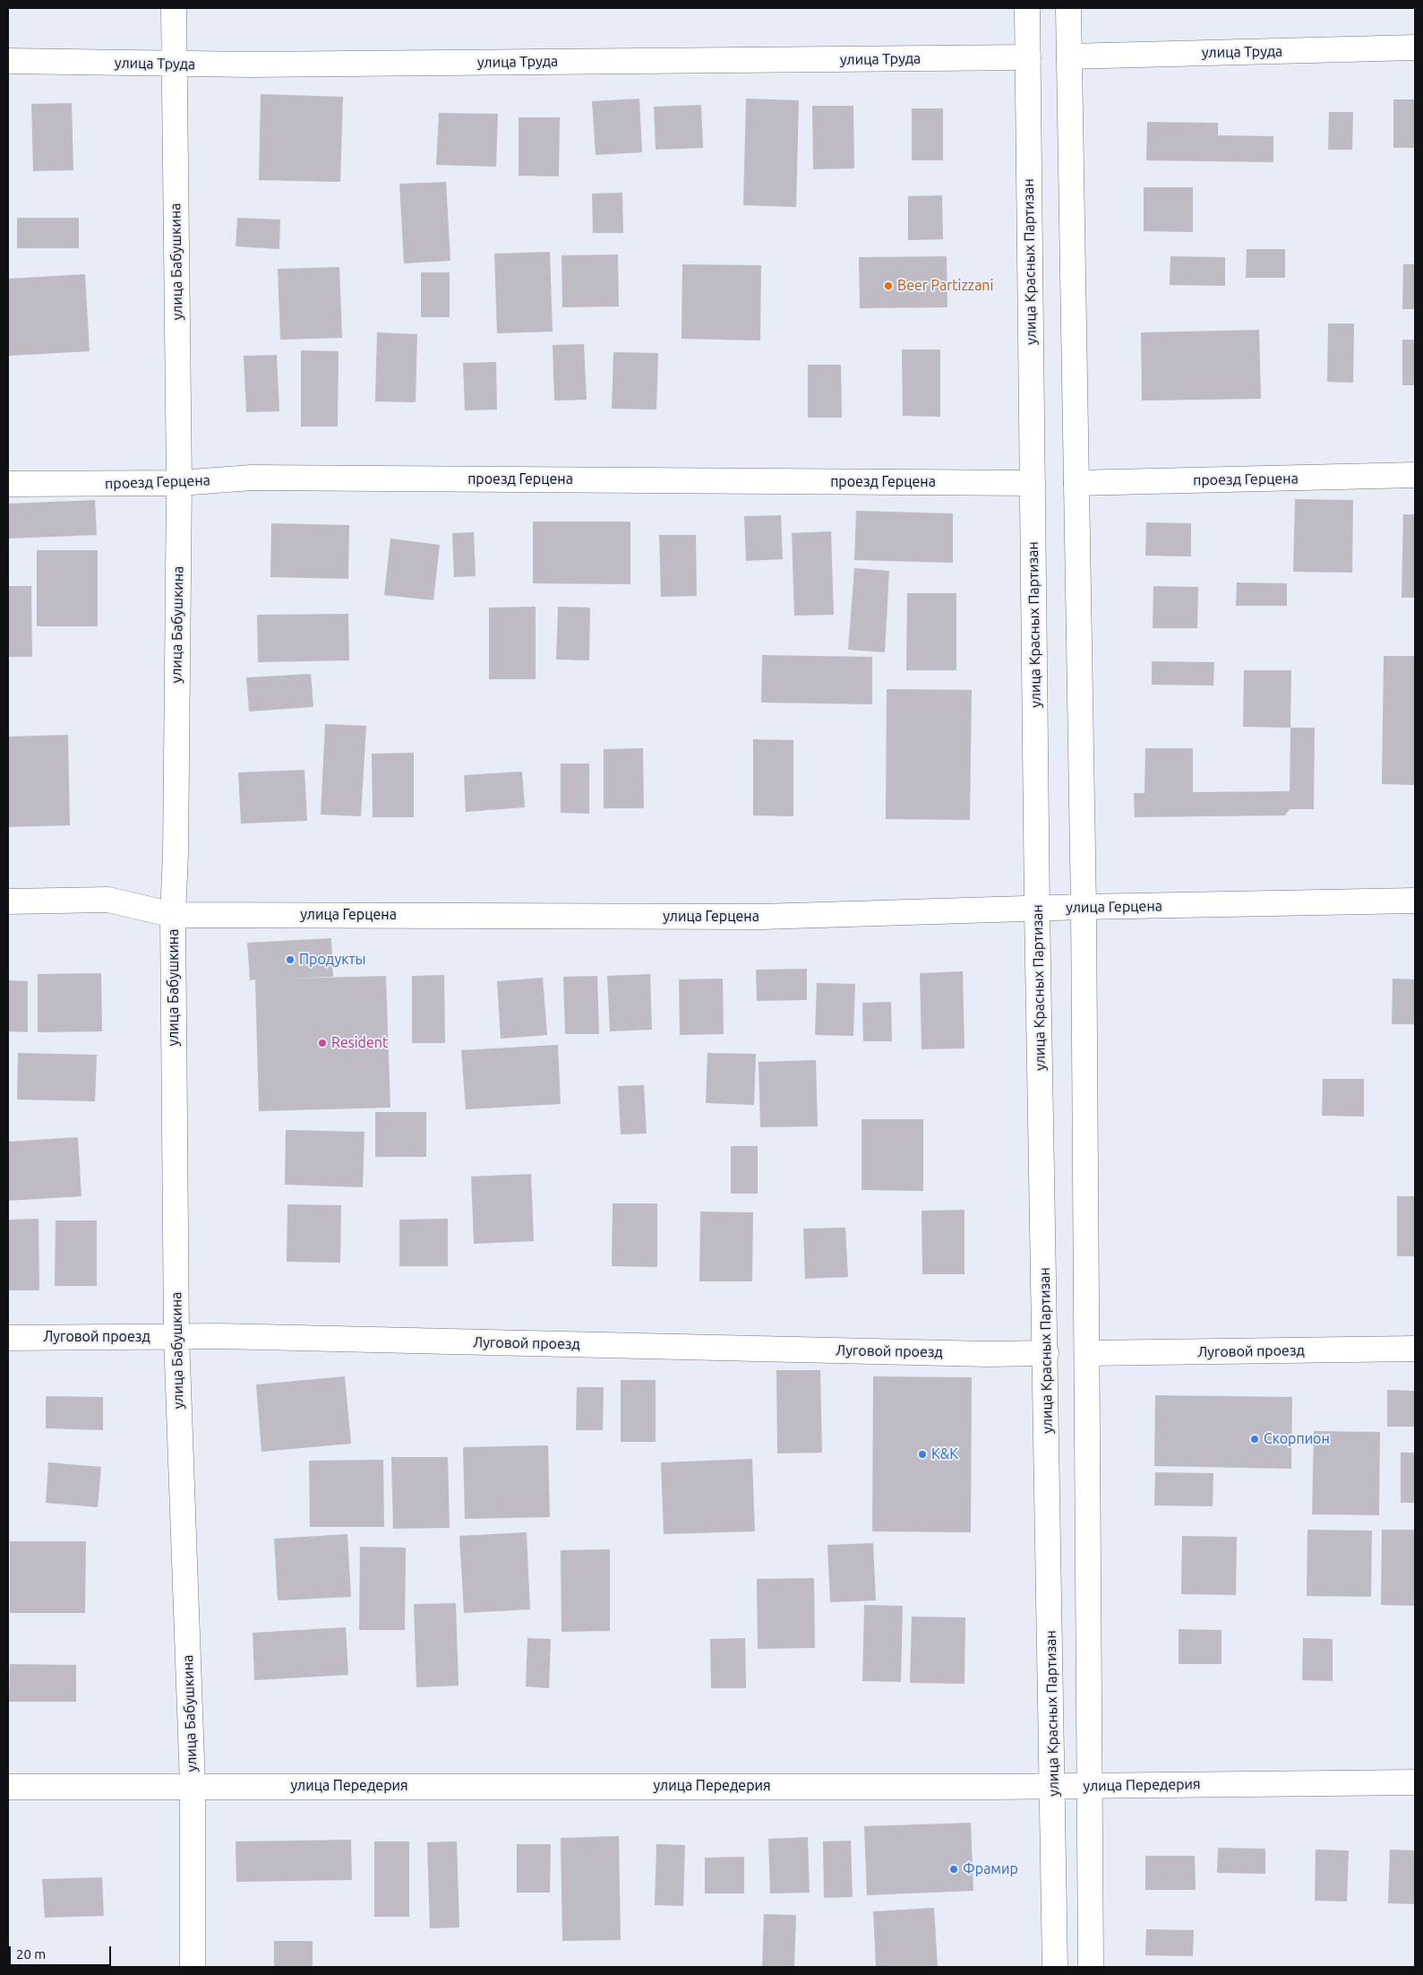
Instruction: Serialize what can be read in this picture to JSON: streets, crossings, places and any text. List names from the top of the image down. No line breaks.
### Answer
{"streets":{"main road":["улица Труда","улица Бабушкина","улица Красных Партизан","проезд Герцена","улица Герцена","Луговой проезд","улица Передерия"]},"crossings":[["улица Труда","улица Бабушкина"],["улица Труда","улица Красных Партизан"],["улица Бабушкина","проезд Герцена"],["улица Бабушкина","улица Герцена"],["улица Бабушкина","Луговой проезд"],["улица Бабушкина","улица Передерия"],["улица Красных Партизан","проезд Герцена"],["улица Красных Партизан","улица Герцена"],["улица Красных Партизан","Луговой проезд"],["улица Красных Партизан","улица Передерия"]],"places":["Beer Partizzani","Продукты","Resident","Скорпион","K&K","Фрамир"],"scale_bar":"20 m"}
